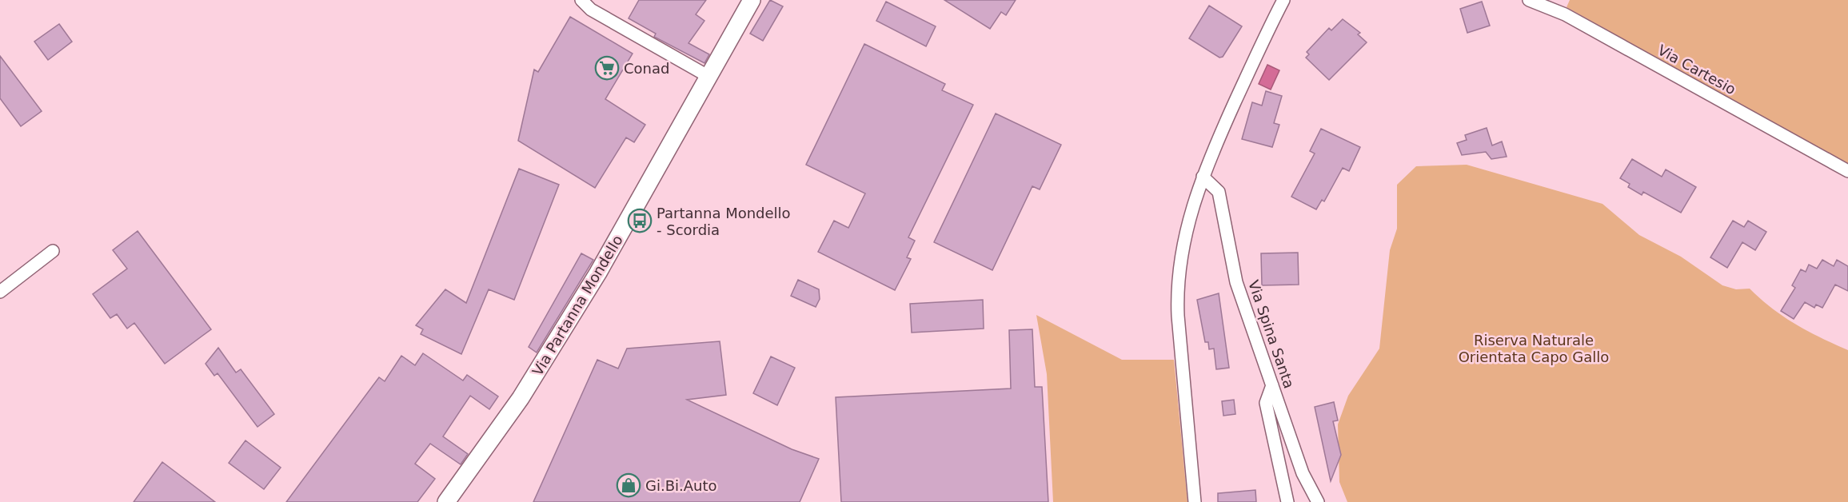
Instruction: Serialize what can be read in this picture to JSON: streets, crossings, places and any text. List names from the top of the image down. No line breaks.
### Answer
{"streets":{"main road":["Via Partanna Mondello"],"street":["Via Cartesio","Via Spina Santa"]},"parks":["Riserva Naturale Orientata Capo Gallo"],"places":{"supermarket":["Conad"],"bus stop":["Partanna Mondello - Scordia"],"shop":["Gi.Bi.Auto"]}}
